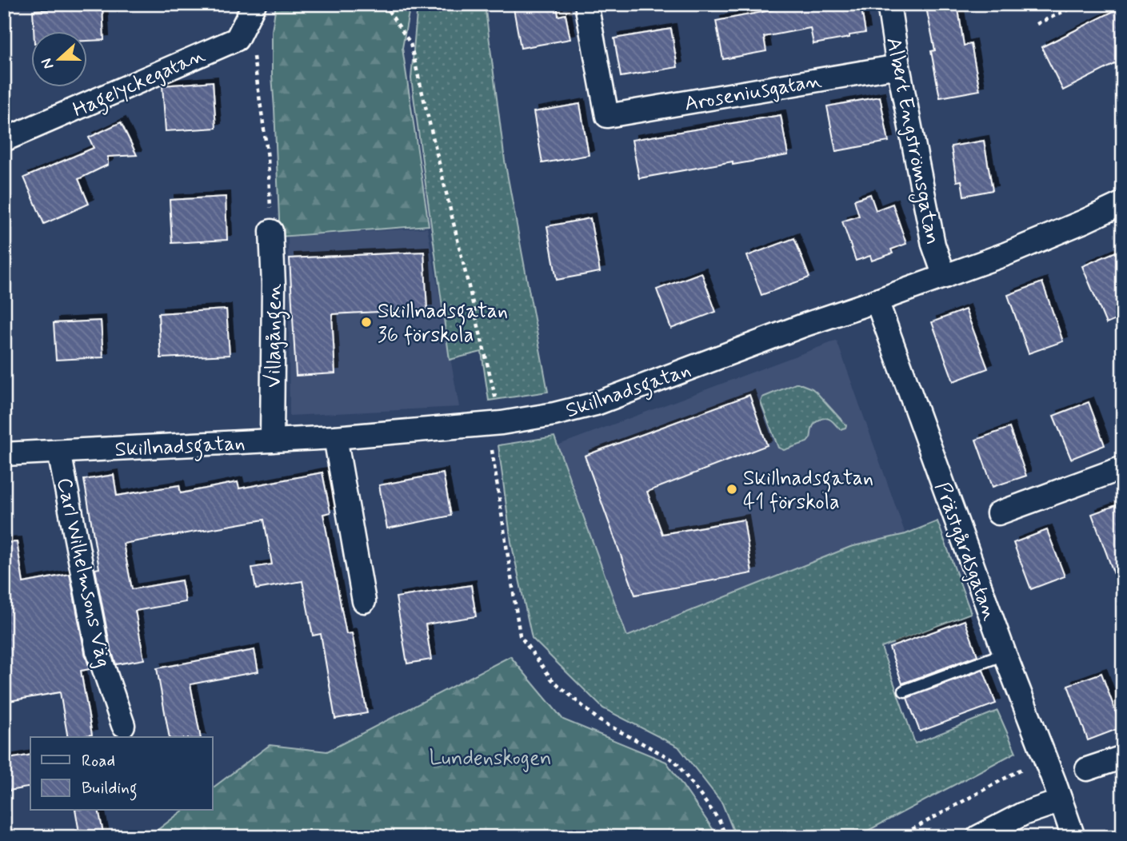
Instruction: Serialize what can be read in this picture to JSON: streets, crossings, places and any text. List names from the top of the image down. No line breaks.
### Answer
{"streets":{"street":["Hagelyckegatan","Aroseniusgatan","Albert Engströmsgatan","Villagången","Skillnadsgatan","Prästgårdsgatan","Carl Wilhelmsons Väg"]},"crossings":[["Aroseniusgatan","Albert Engströmsgatan"],["Albert Engströmsgatan","Skillnadsgatan"],["Villagången","Skillnadsgatan"],["Skillnadsgatan","Prästgårdsgatan"],["Skillnadsgatan","Carl Wilhelmsons Väg"]],"parks":["Lundenskogen"],"places":["Skillnadsgatan 36 förskola","Skillnadsgatan 41 förskola"],"legend":["Road","Building"],"north":"left"}
